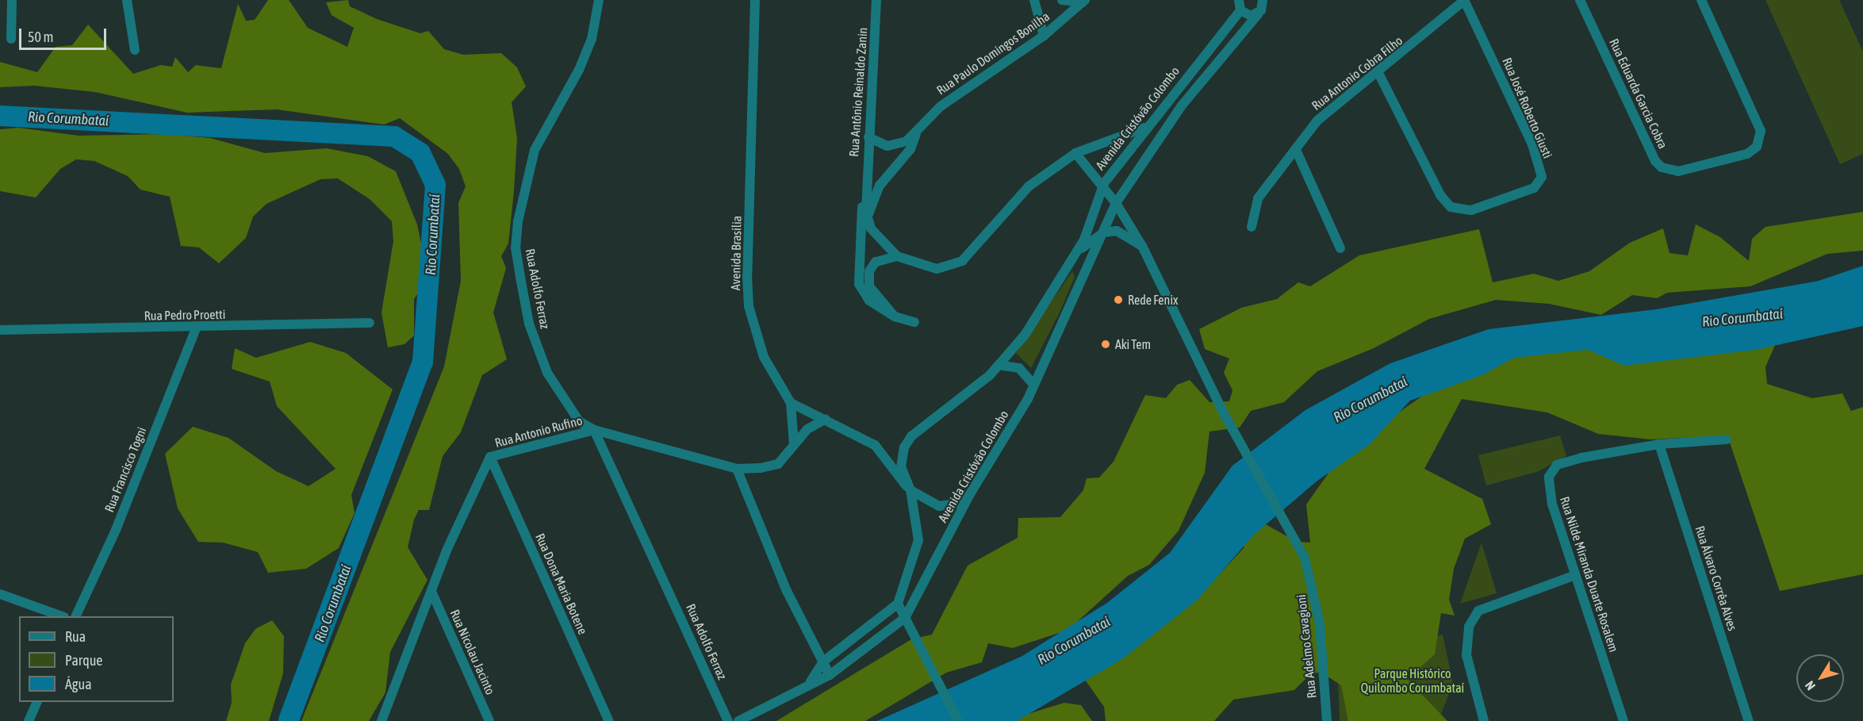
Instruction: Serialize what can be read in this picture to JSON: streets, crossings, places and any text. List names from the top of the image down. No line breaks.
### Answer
{"streets":{"street":["Rua Paulo Domingos Bonilha","Rua Antonio Cobra Filho","Rua Antônio Reinaldo Zanin","Rua Eduarda Garcia Cobra","Rua José Roberto Giusti","Avenida Cristóvão Colombo","Avenida Brasília","Rua Adolfo Ferraz","Rua Pedro Proetti","Rua Antonio Rufino","Rua Francisco Togni","Rua Nilde Miranda Duarte Rosalem","Rua Álvaro Corrêa Alves","Rua Dona Maria Botene","Rua Adelmo Cavagioni","Rua Nicolau Jacinto"]},"crossings":[["Rua Paulo Domingos Bonilha","Rua Antônio Reinaldo Zanin"],["Rua Antonio Cobra Filho","Rua José Roberto Giusti"],["Avenida Cristóvão Colombo","Rua Adelmo Cavagioni"],["Rua Adolfo Ferraz","Rua Antonio Rufino"],["Rua Pedro Proetti","Rua Francisco Togni"],["Rua Antonio Rufino","Rua Dona Maria Botene"],["Rua Antonio Rufino","Rua Nicolau Jacinto"],["Rua Nilde Miranda Duarte Rosalem","Rua Álvaro Corrêa Alves"]],"water":["Rio Corumbataí"],"parks":["Parque Histórico Quilombo Corumbataí"],"places":["Rede Fenix","Aki Tem"],"legend":["Rua","Parque","Água"],"scale_bar":"50 m","north":"bottom left"}
